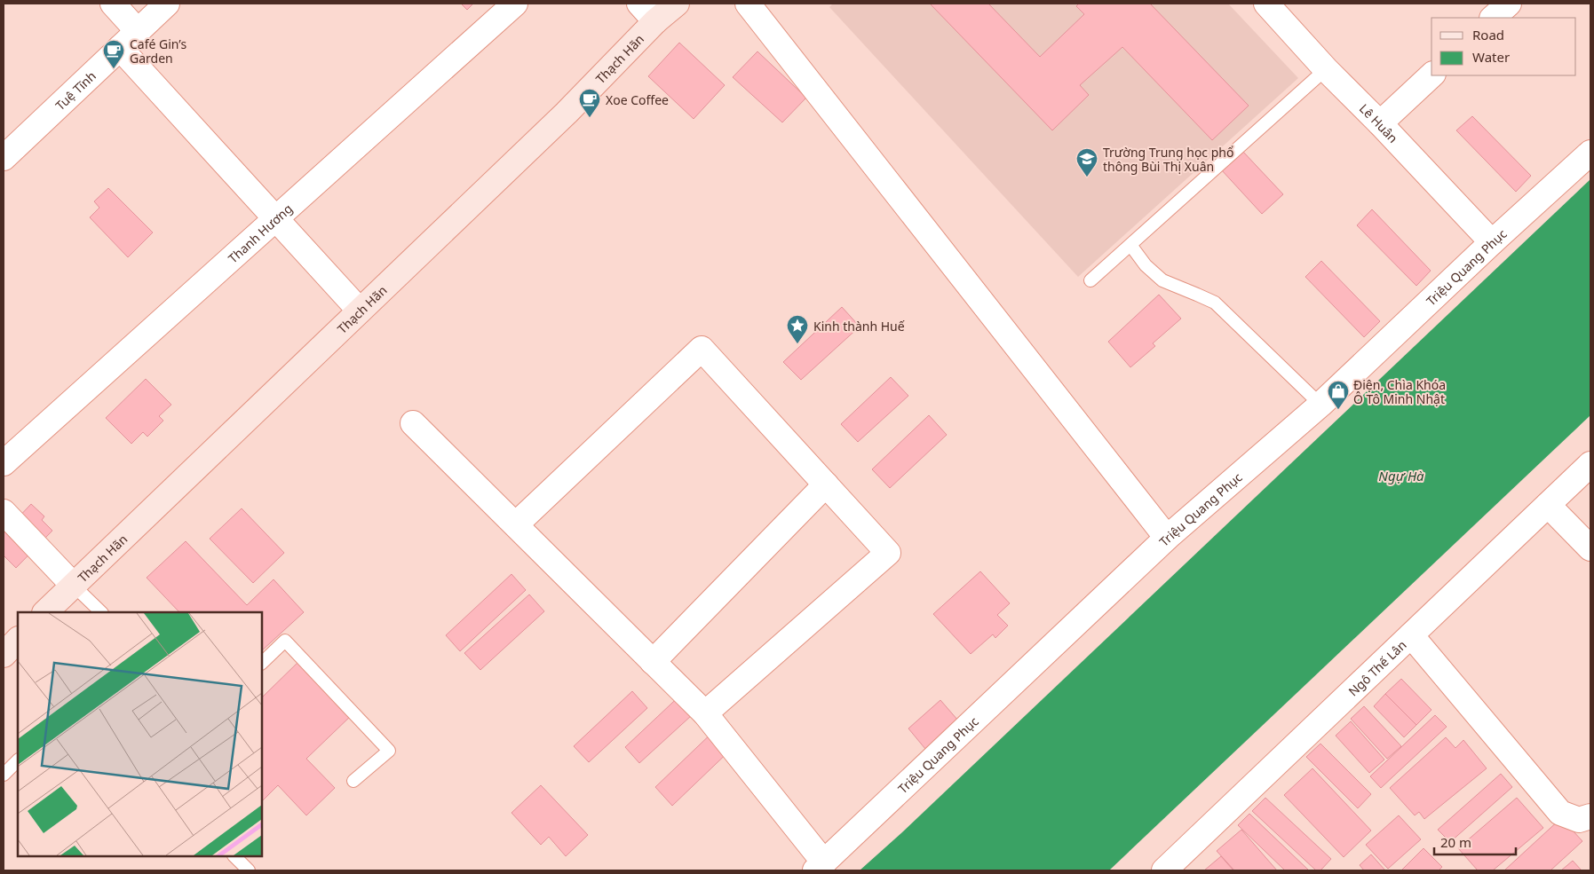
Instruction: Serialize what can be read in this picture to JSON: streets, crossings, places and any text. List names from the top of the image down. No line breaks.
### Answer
{"streets":{"street":["Thạch Hãn","Tuệ Tĩnh","Lê Huân","Thanh Hương","Triệu Quang Phục","Ngô Thế Lân"]},"crossings":[["Lê Huân","Triệu Quang Phục"]],"water":["Ngự Hà"],"places":{"cafe":["Café Gin’s Garden","Xoe Coffee"],"school or university":["Trường Trung học phổ thông Bùi Thị Xuân"],"place":["Kinh thành Huế"],"shop":["Điện, Chìa Khóa Ô Tô Minh Nhật"]},"legend":["Road","Water"],"scale_bar":"20 m"}
